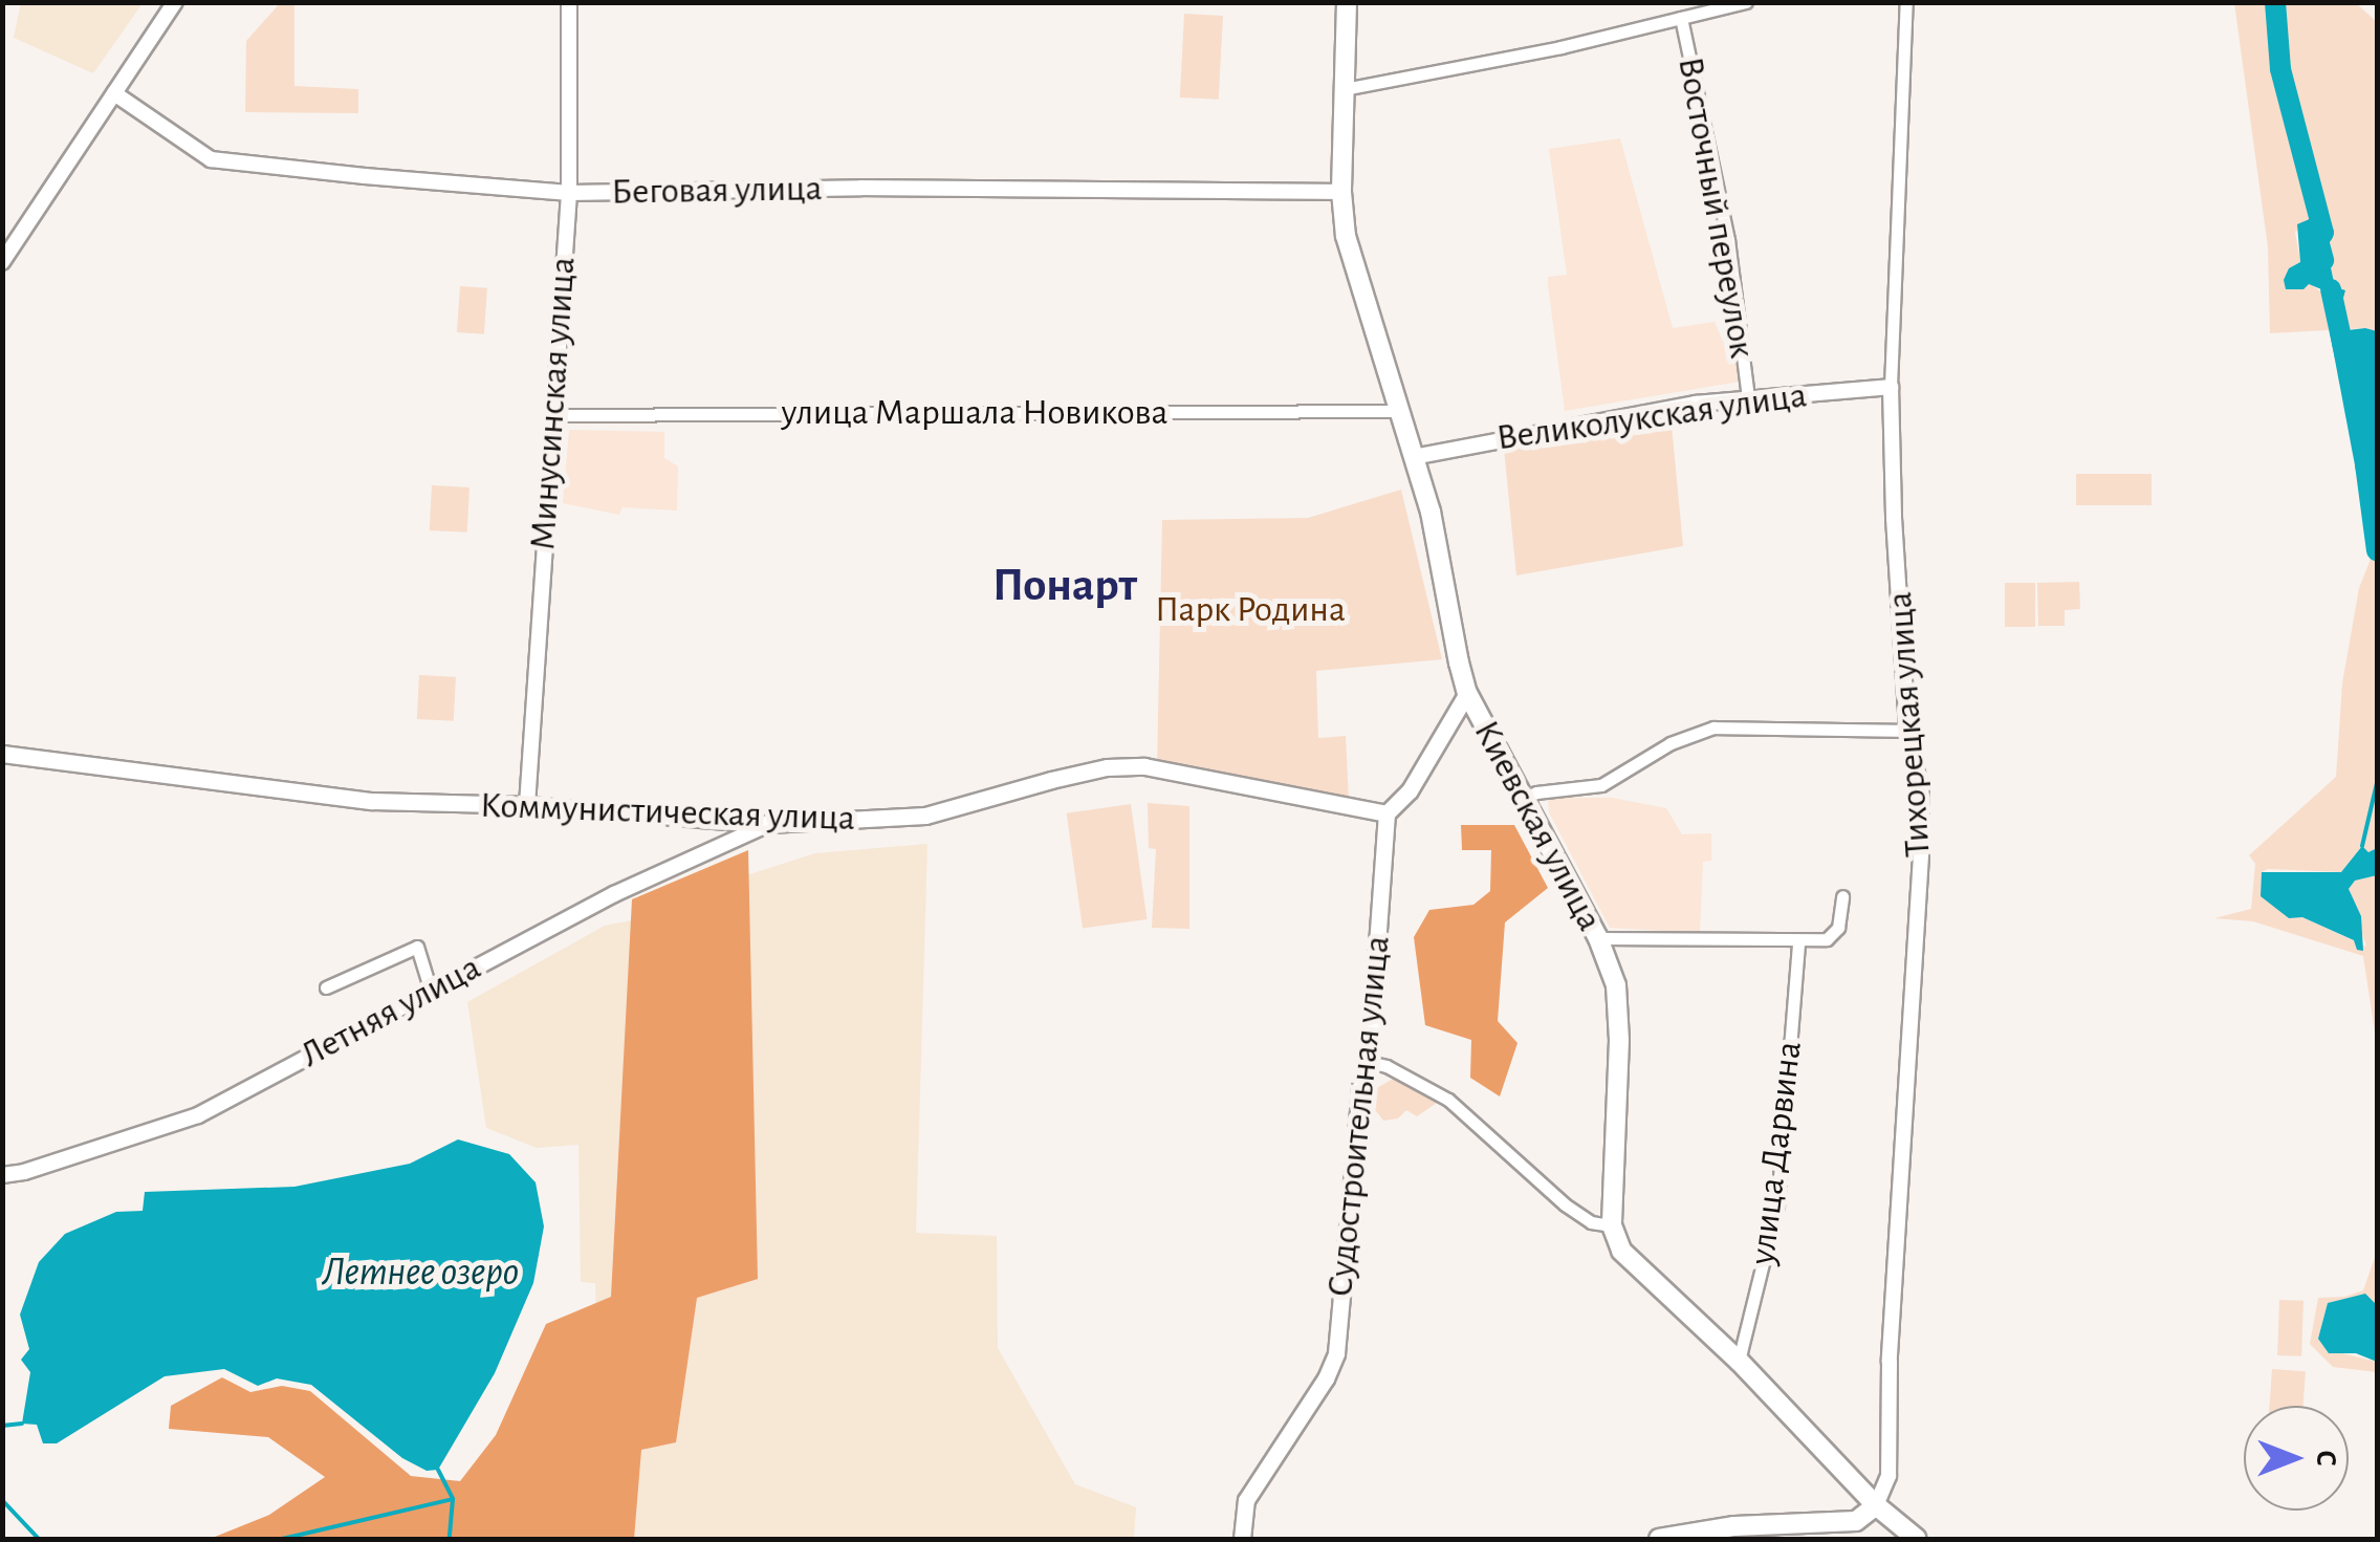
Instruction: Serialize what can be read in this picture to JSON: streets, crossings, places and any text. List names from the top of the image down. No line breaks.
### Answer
{"streets":{"main road":["Коммунистическая улица","Киевская улица","Судостроительная улица"],"street":["Беговая улица","Восточный переулок","Минусинская улица","улица Маршала Новикова","Великолукская улица","Тихорецкая улица","Летняя улица","улица Дарвина"]},"crossings":[["Беговая улица","Минусинская улица"],["Беговая улица","Киевская улица"],["Восточный переулок","Великолукская улица"],["Минусинская улица","улица Маршала Новикова"],["Минусинская улица","Коммунистическая улица"],["улица Маршала Новикова","Киевская улица"],["Великолукская улица","Тихорецкая улица"],["Великолукская улица","Киевская улица"],["Коммунистическая улица","Летняя улица"],["Коммунистическая улица","Судостроительная улица"]],"districts":["Понарт"],"water":["Летнее озеро"],"parks":["Парк Родина"],"north":"right"}
